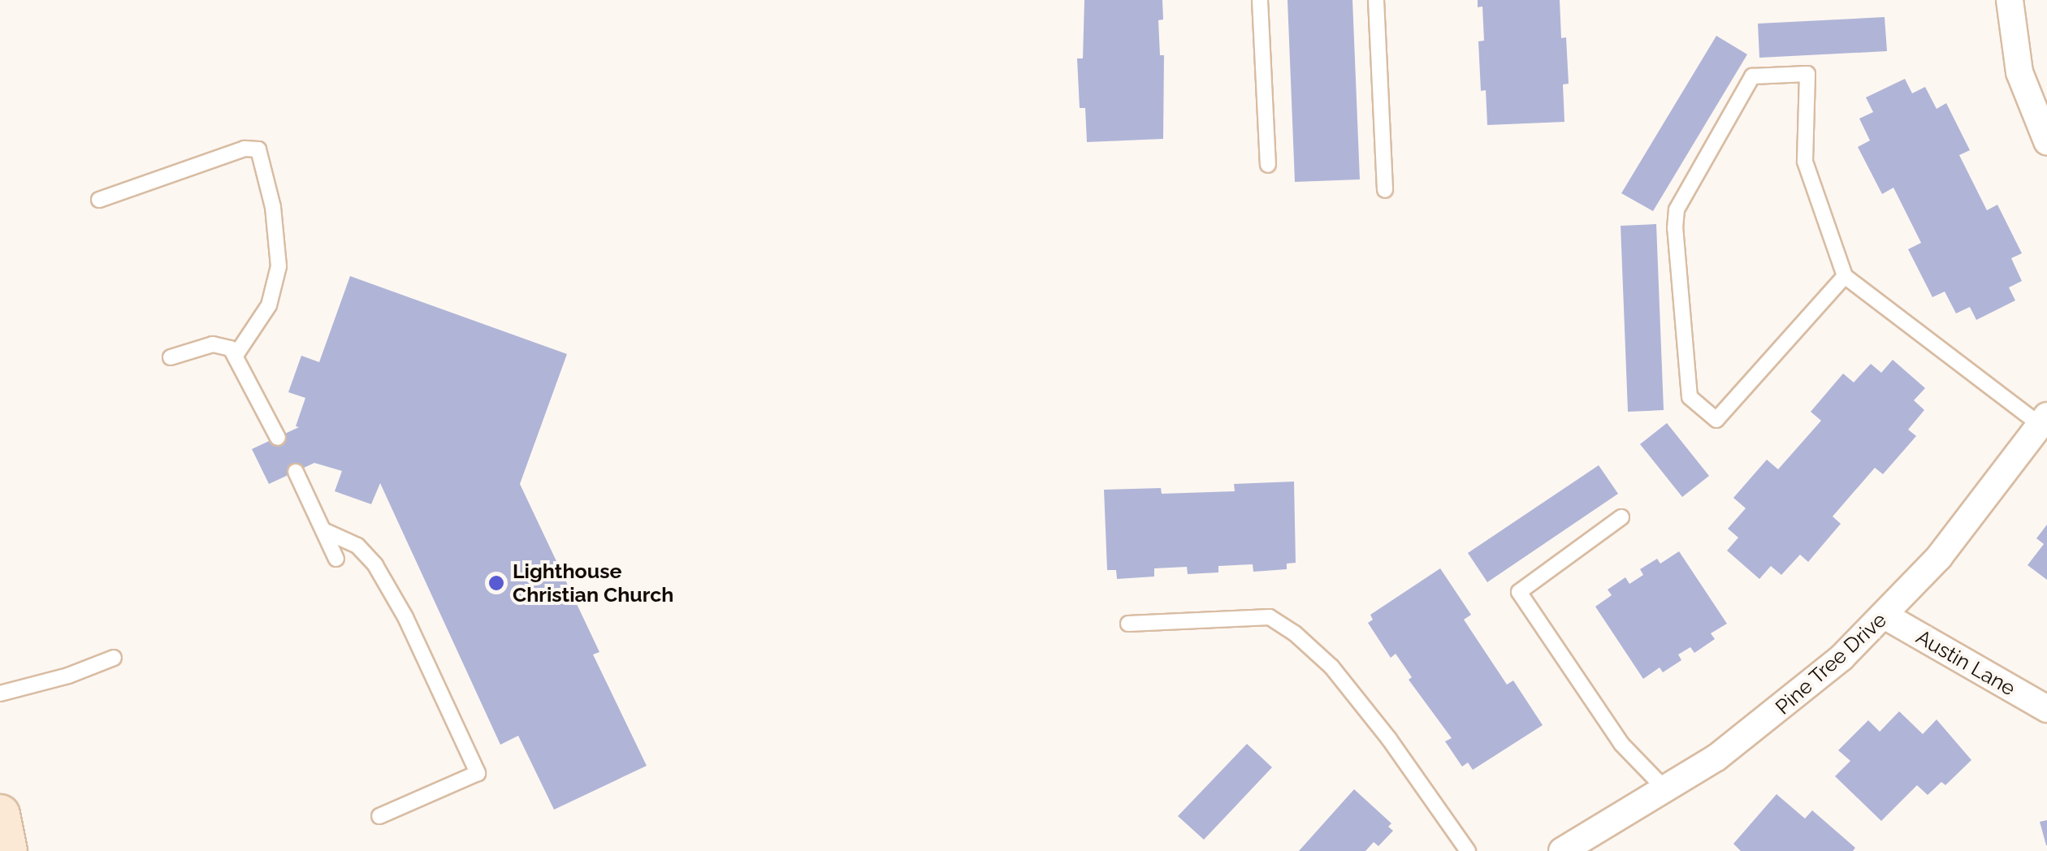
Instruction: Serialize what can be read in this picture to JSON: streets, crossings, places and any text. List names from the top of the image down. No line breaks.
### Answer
{"streets":{"street":["Austin Lane","Pine Tree Drive"]},"crossings":[["Austin Lane","Pine Tree Drive"]],"places":["Lighthouse Christian Church"]}
